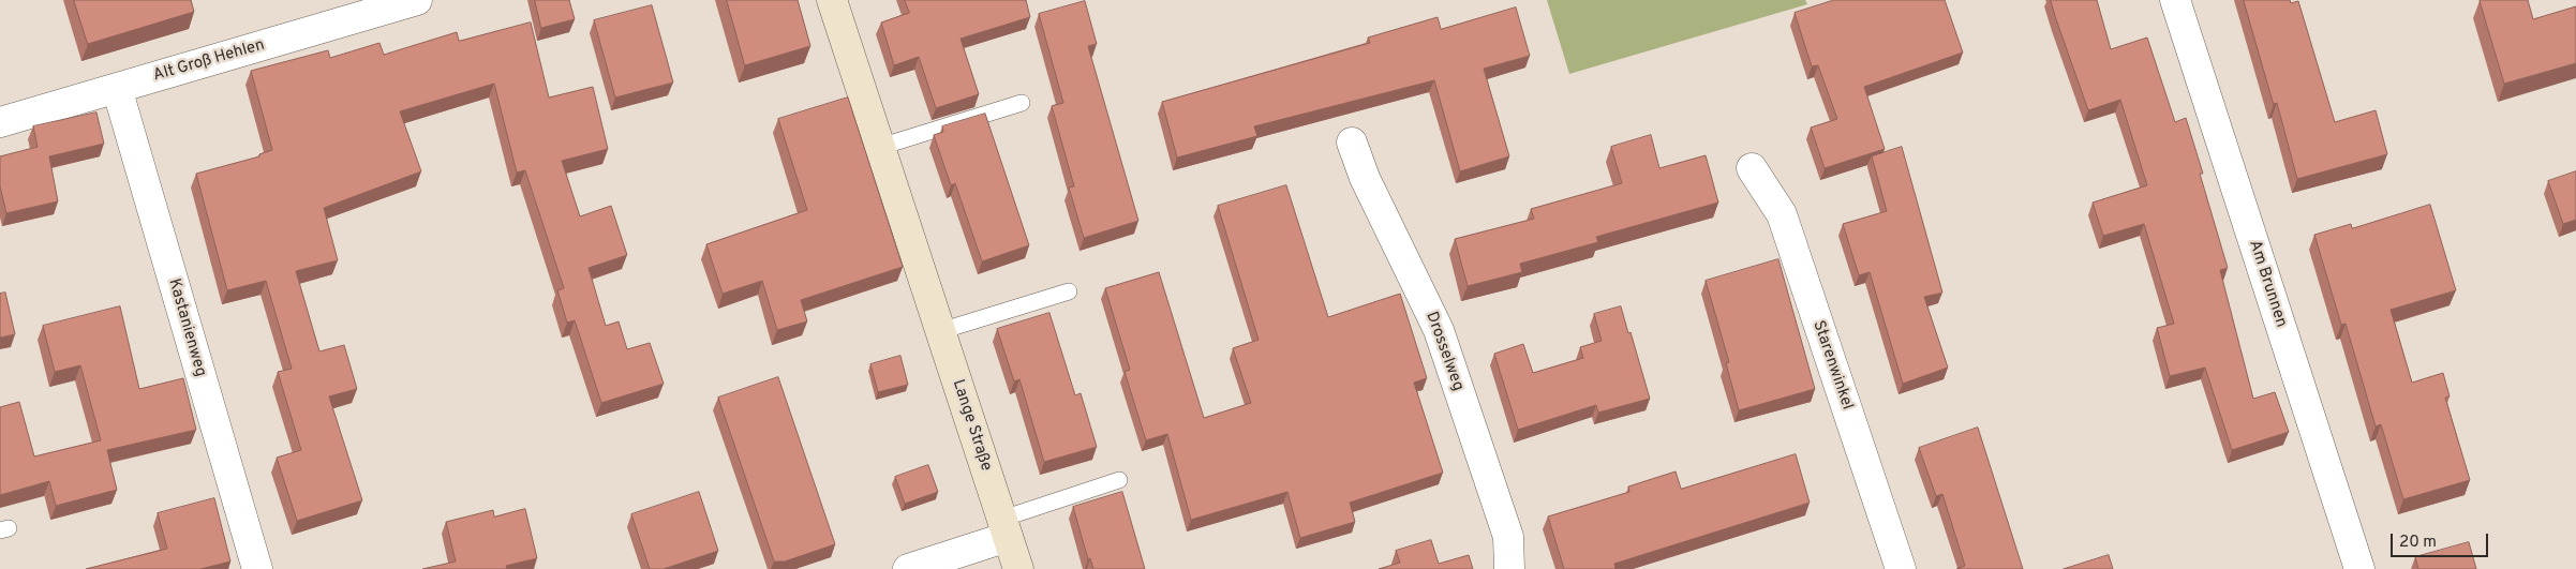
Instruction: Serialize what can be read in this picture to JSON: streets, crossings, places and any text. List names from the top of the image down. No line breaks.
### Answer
{"streets":{"main road":["Lange Straße"],"street":["Alt Groß Hehlen","Am Brunnen","Kastanienweg","Drosselweg","Starenwinkel"]},"crossings":[["Alt Groß Hehlen","Kastanienweg"]],"scale_bar":"20 m"}
